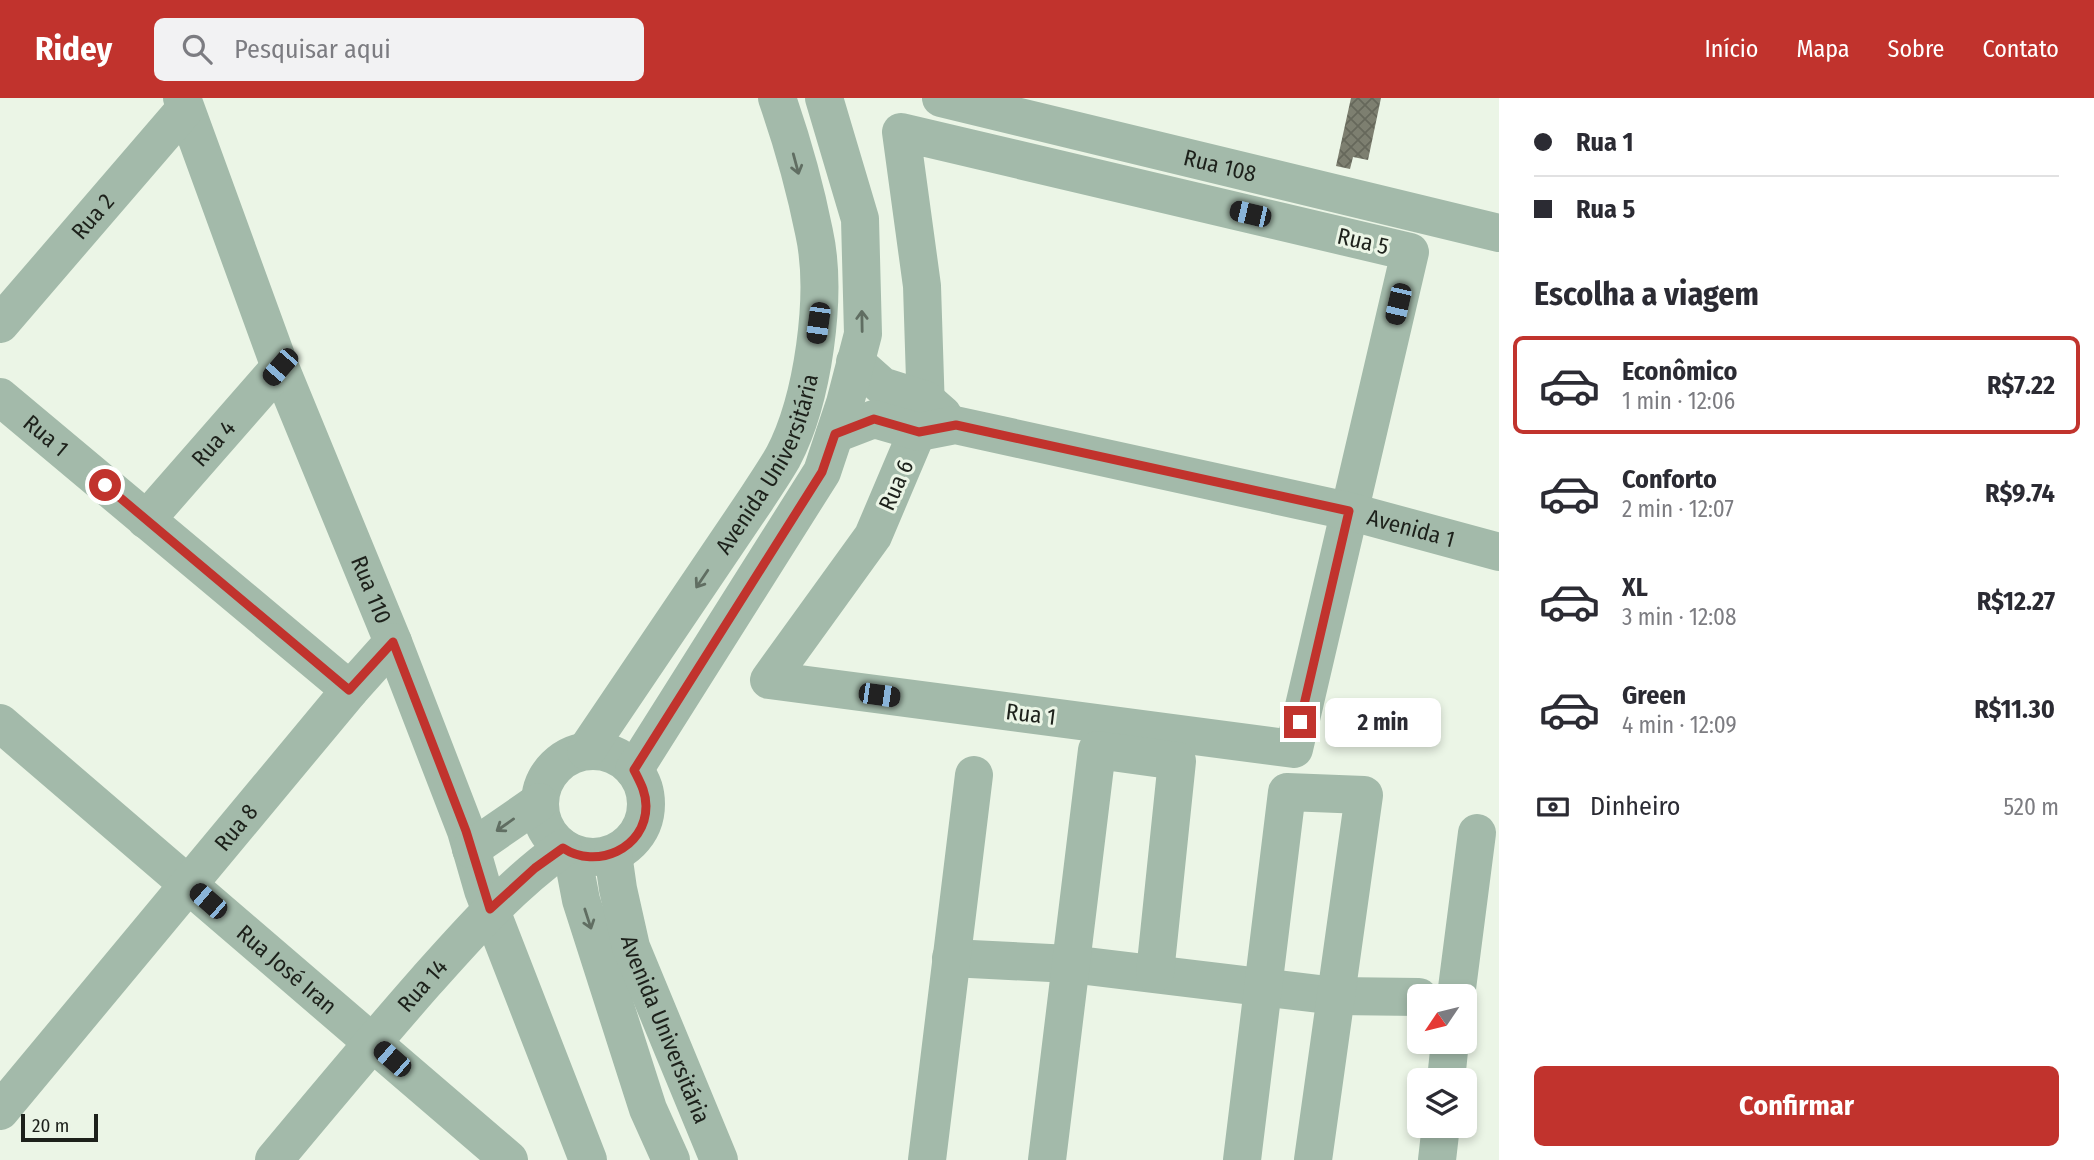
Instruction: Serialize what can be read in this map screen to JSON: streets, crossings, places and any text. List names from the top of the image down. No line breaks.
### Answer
{"streets":{"street":["Rua 108","Rua 2","Rua 5","Rua 1","Rua 4","Avenida Universitária","Rua 6","Avenida 1","Rua 110","Rua 8","Rua José Iran","Rua 14"]},"crossings":[["Rua 2","Rua 110"],["Rua 5","Rua 1"],["Rua 5","Rua 6"],["Rua 5","Avenida 1"],["Rua 1","Rua 4"],["Rua 1","Rua 6"],["Rua 1","Rua 8"],["Rua 4","Rua 110"],["Rua 6","Avenida 1"],["Rua 110","Rua 8"],["Rua 110","Rua 14"],["Rua 8","Rua José Iran"],["Rua José Iran","Rua 14"]],"scale_bar":"20 m","north":"bottom left","page":{"header":"Ridey","search":"Pesquisar aqui","nav":["Início","Mapa","Sobre","Contato"],"banner":["Rua 1","Rua 5"],"heading":"Escolha a viagem","list":[{"name":"Econômico","note":"1 min · 12:06","value":"R$7.22"},{"name":"Conforto","note":"2 min · 12:07","value":"R$9.74"},{"name":"XL","note":"3 min · 12:08","value":"R$12.27"},{"name":"Green","note":"4 min · 12:09","value":"R$11.30"}],"bubble":"2 min","pay":["Dinheiro","520 m"],"buttons":"Confirmar","scale":"20 m"}}
